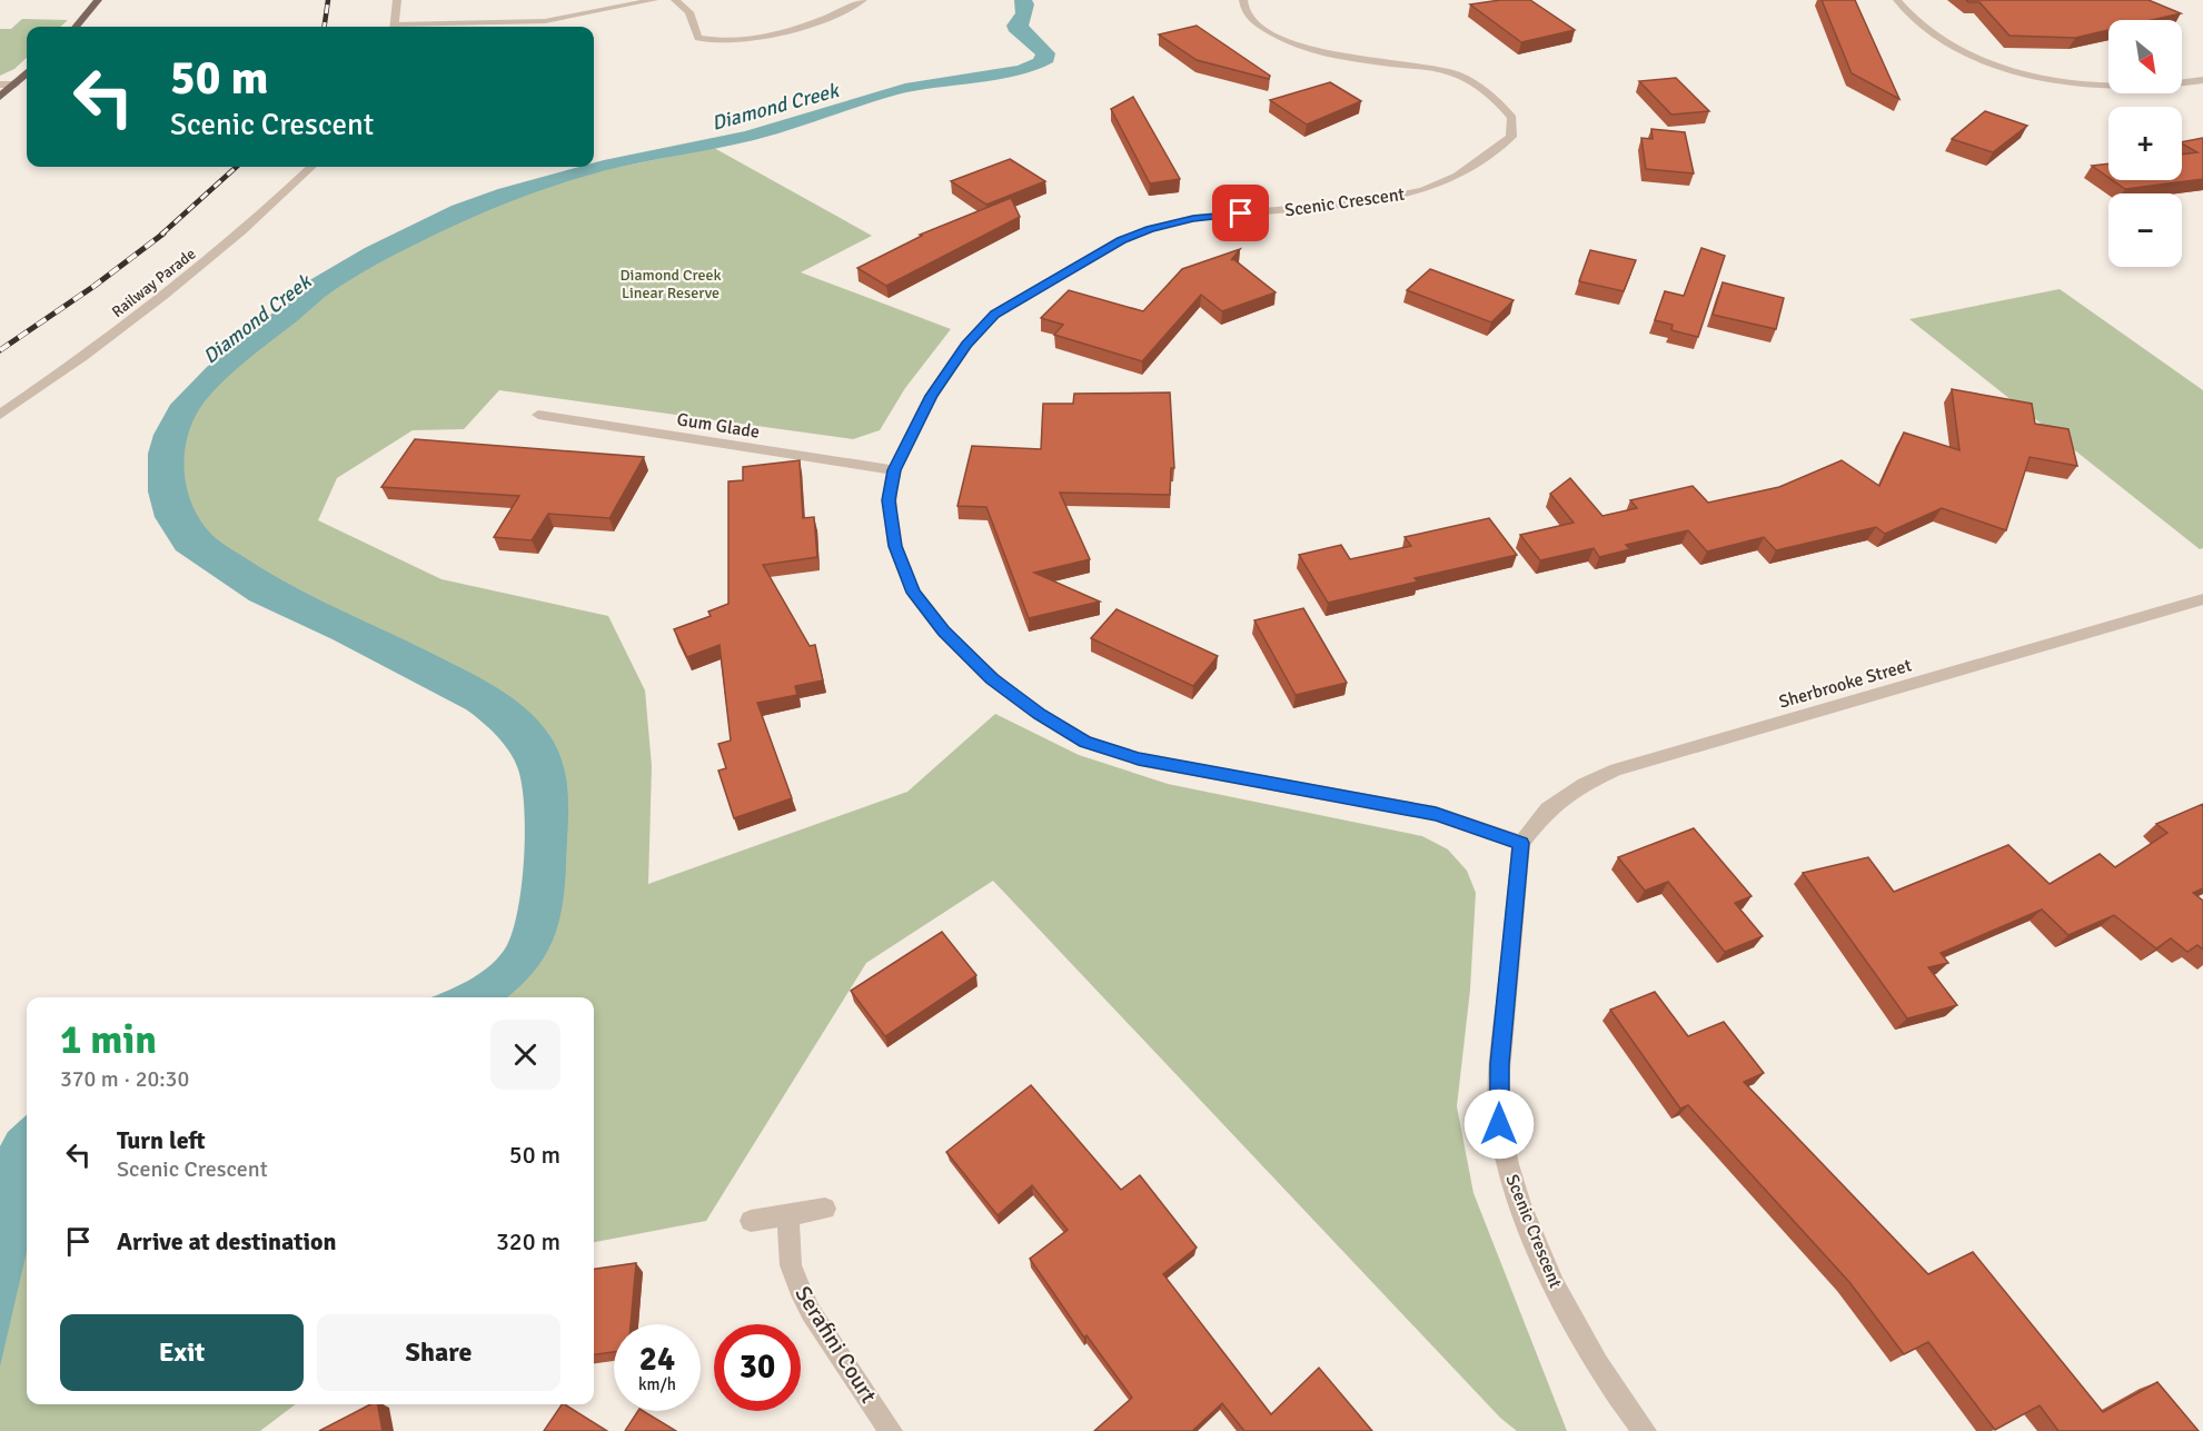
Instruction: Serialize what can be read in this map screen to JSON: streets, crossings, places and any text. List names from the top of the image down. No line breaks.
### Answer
{"streets":{"street":["Scenic Crescent","Railway Parade","Gum Glade","Sherbrooke Street","Serafini Court"]},"crossings":[["Scenic Crescent","Gum Glade"],["Scenic Crescent","Sherbrooke Street"]],"water":["Diamond Creek"],"parks":["Diamond Creek Linear Reserve"],"north":"bottom right","page":{"map_buttons":["+","−"],"turn":["50 m","Scenic Crescent"],"heading":["1 min","370 m · 20:30"],"list":[{"name":"Turn left","note":"Scenic Crescent","value":"50 m"},{"name":"Arrive at destination","value":"320 m"}],"buttons":["Exit","Share"],"speed":"24 km/h","limit":"30"}}
